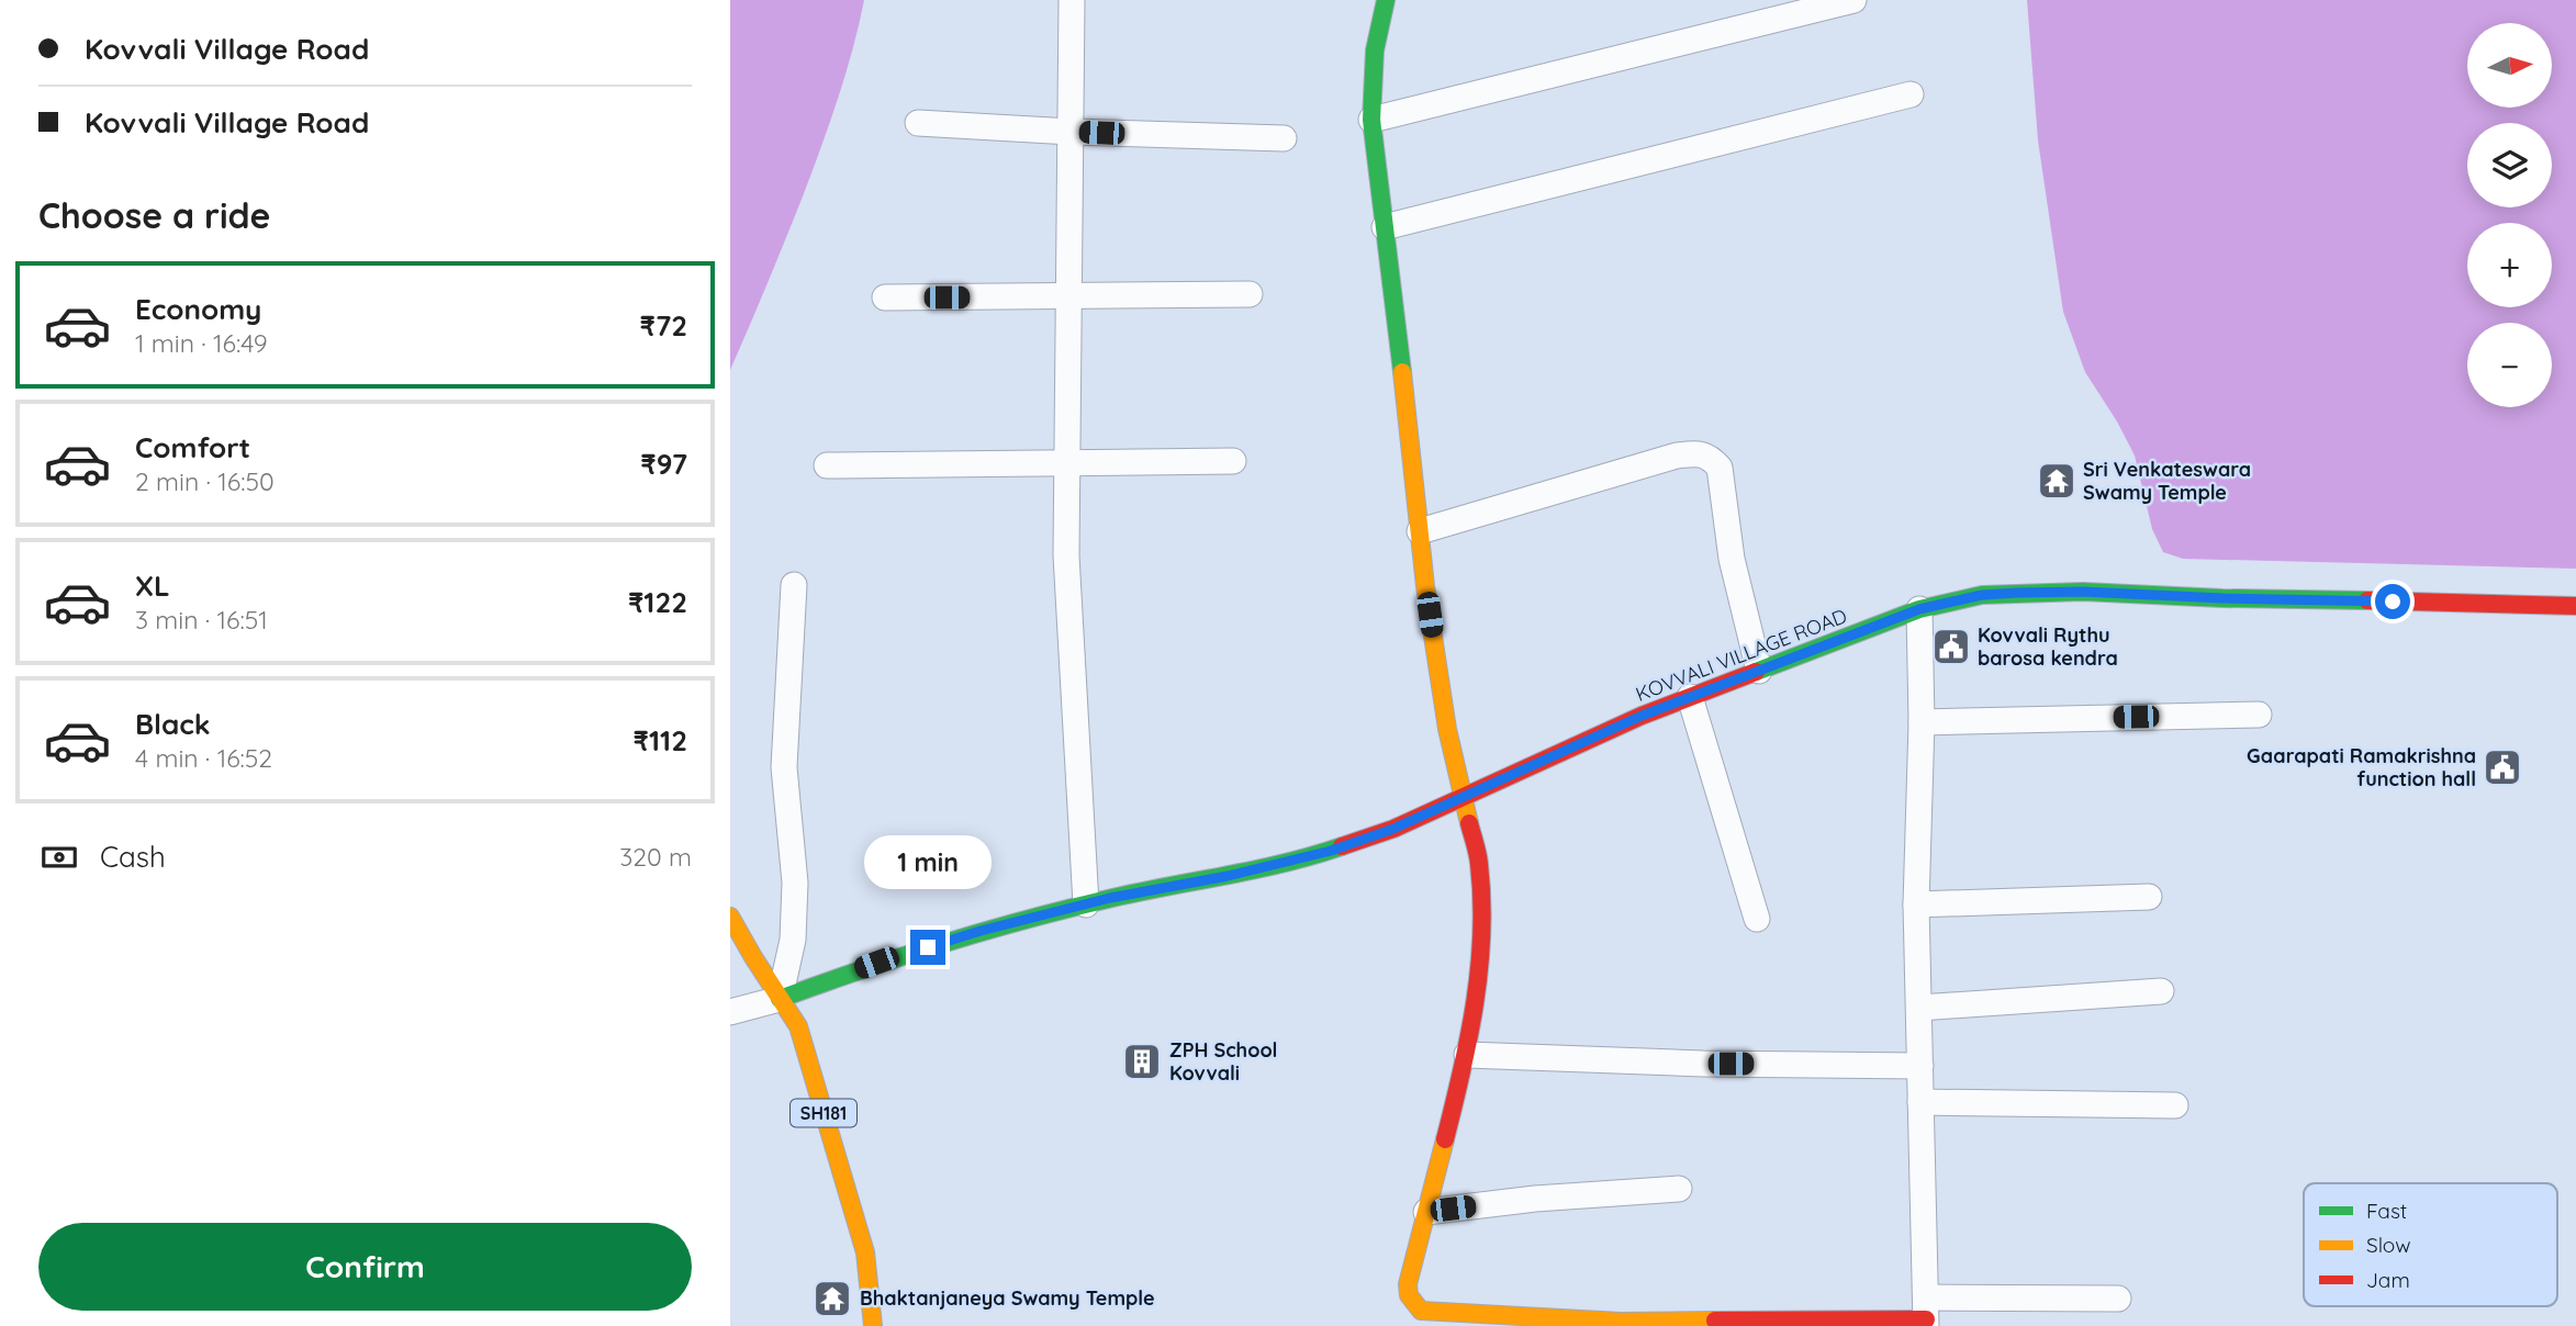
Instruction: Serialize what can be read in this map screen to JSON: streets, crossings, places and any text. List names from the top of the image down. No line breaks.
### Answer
{"streets":{"street":["KOVVALI VILLAGE ROAD","SH181"]},"crossings":[["KOVVALI VILLAGE ROAD","SH181"]],"places":{"temple":["Sri Venkateswara Swamy Temple","Bhaktanjaneya Swamy Temple"],"public building":["Kovvali Rythu barosa kendra","Gaarapati Ramakrishna function hall"],"building":["ZPH School Kovvali"]},"legend":["Fast","Slow","Jam"],"north":"right","page":{"banner":["Kovvali Village Road","Kovvali Village Road"],"map_buttons":["+","−"],"heading":"Choose a ride","list":[{"name":"Economy","note":"1 min · 16:49","value":"₹72"},{"name":"Comfort","note":"2 min · 16:50","value":"₹97"},{"name":"XL","note":"3 min · 16:51","value":"₹122"},{"name":"Black","note":"4 min · 16:52","value":"₹112"}],"pay":["Cash","320 m"],"bubble":"1 min","buttons":"Confirm"}}
